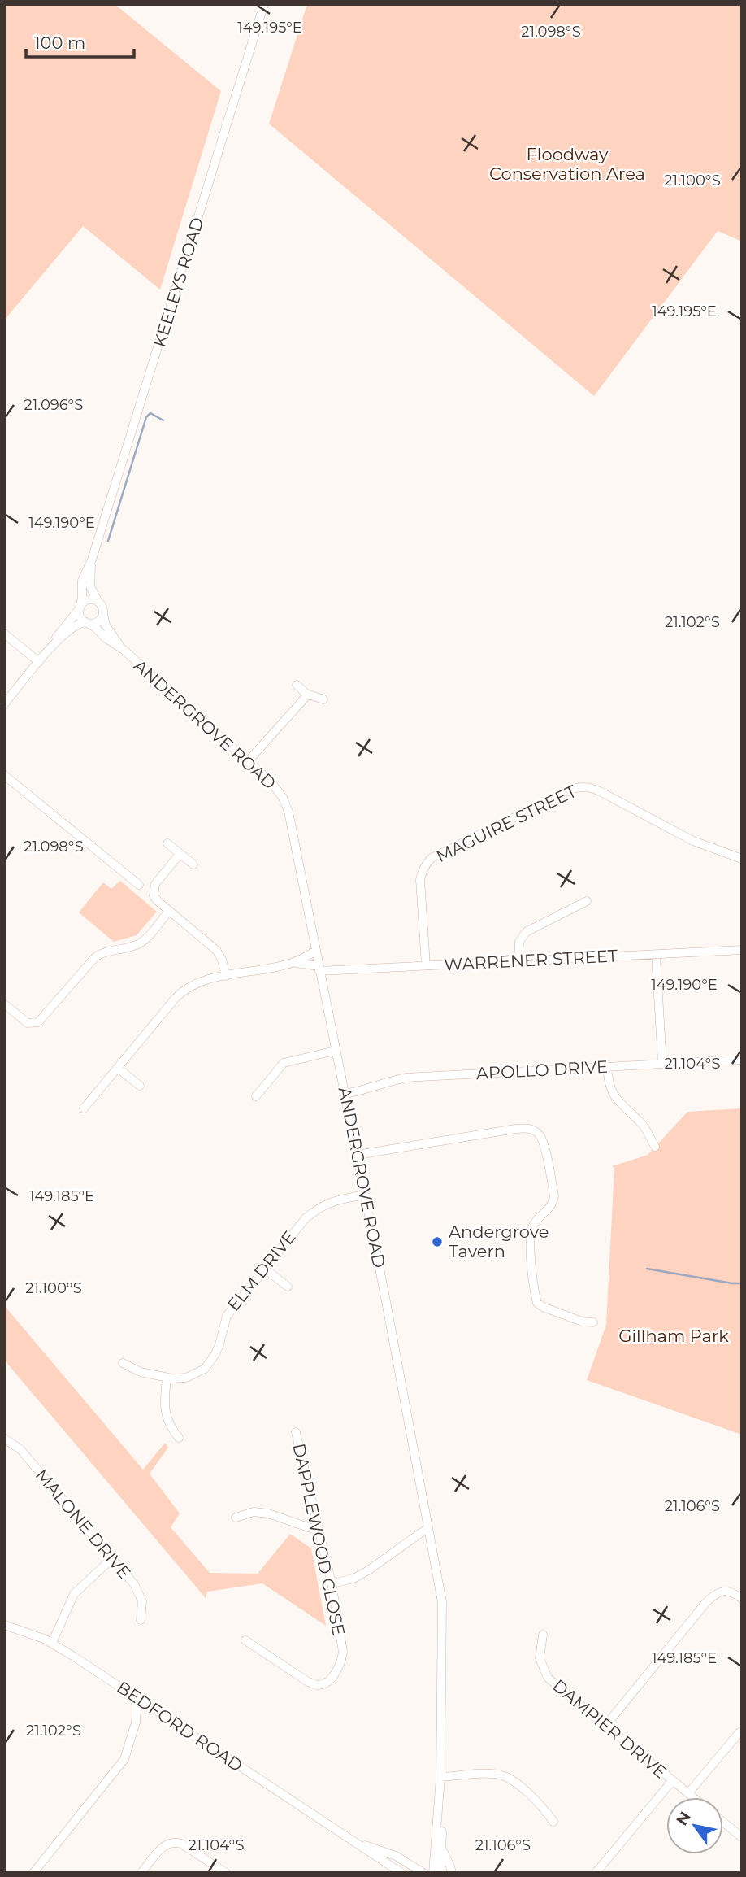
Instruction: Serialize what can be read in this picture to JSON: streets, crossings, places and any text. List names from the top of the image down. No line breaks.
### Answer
{"streets":{"street":["KEELEYS ROAD","ANDERGROVE ROAD","MAGUIRE STREET","WARRENER STREET","APOLLO DRIVE","ELM DRIVE","MALONE DRIVE","DAPPLEWOOD CLOSE","BEDFORD ROAD","DAMPIER DRIVE"]},"crossings":[["KEELEYS ROAD","ANDERGROVE ROAD"],["ANDERGROVE ROAD","WARRENER STREET"],["ANDERGROVE ROAD","APOLLO DRIVE"],["ANDERGROVE ROAD","ELM DRIVE"],["MAGUIRE STREET","WARRENER STREET"]],"parks":["Floodway Conservation Area","Gillham Park"],"places":["Andergrove Tavern"],"scale_bar":"100 m","north":"top left","coordinates":["149.195°E","21.098°S","21.100°S","21.096°S","149.190°E","21.102°S","21.104°S","149.185°E","21.106°S"]}
